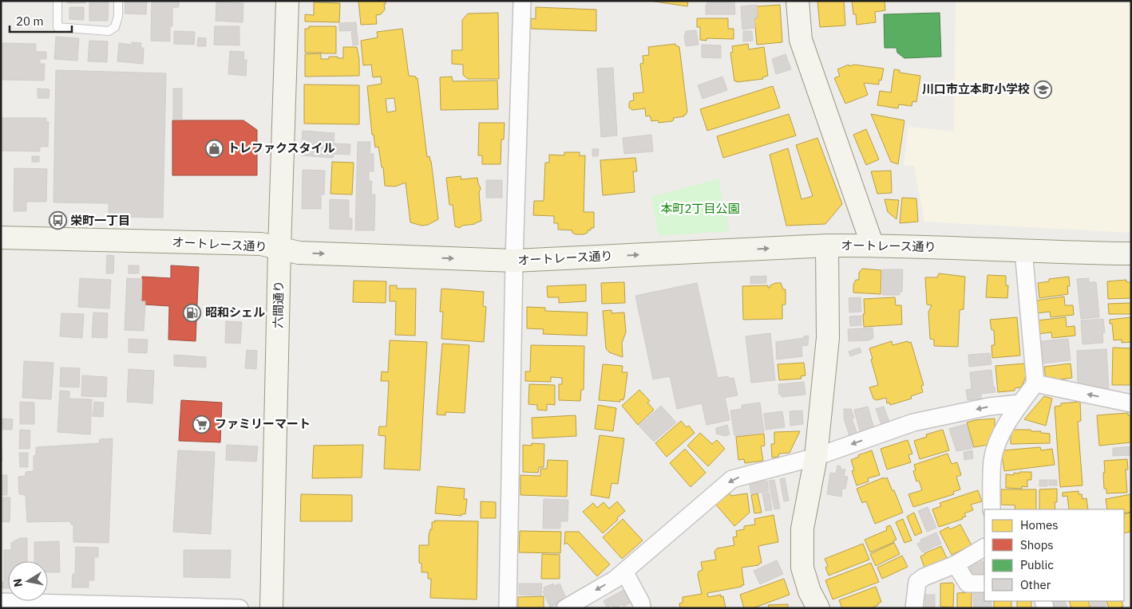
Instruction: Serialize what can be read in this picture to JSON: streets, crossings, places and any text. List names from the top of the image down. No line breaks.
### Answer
{"streets":{"street":["オートレース通り","六間通り"]},"crossings":[["オートレース通り","六間通り"]],"one_way":["オートレース通り"],"parks":["本町2丁目公園"],"places":{"school or university":["川口市立本町小学校"],"shop":["トレファクスタイル"],"bus stop":["栄町一丁目"],"fuel station":["昭和シェル"],"supermarket":["ファミリーマート"]},"legend":["Homes","Shops","Public","Other"],"scale_bar":"20 m","north":"left"}
